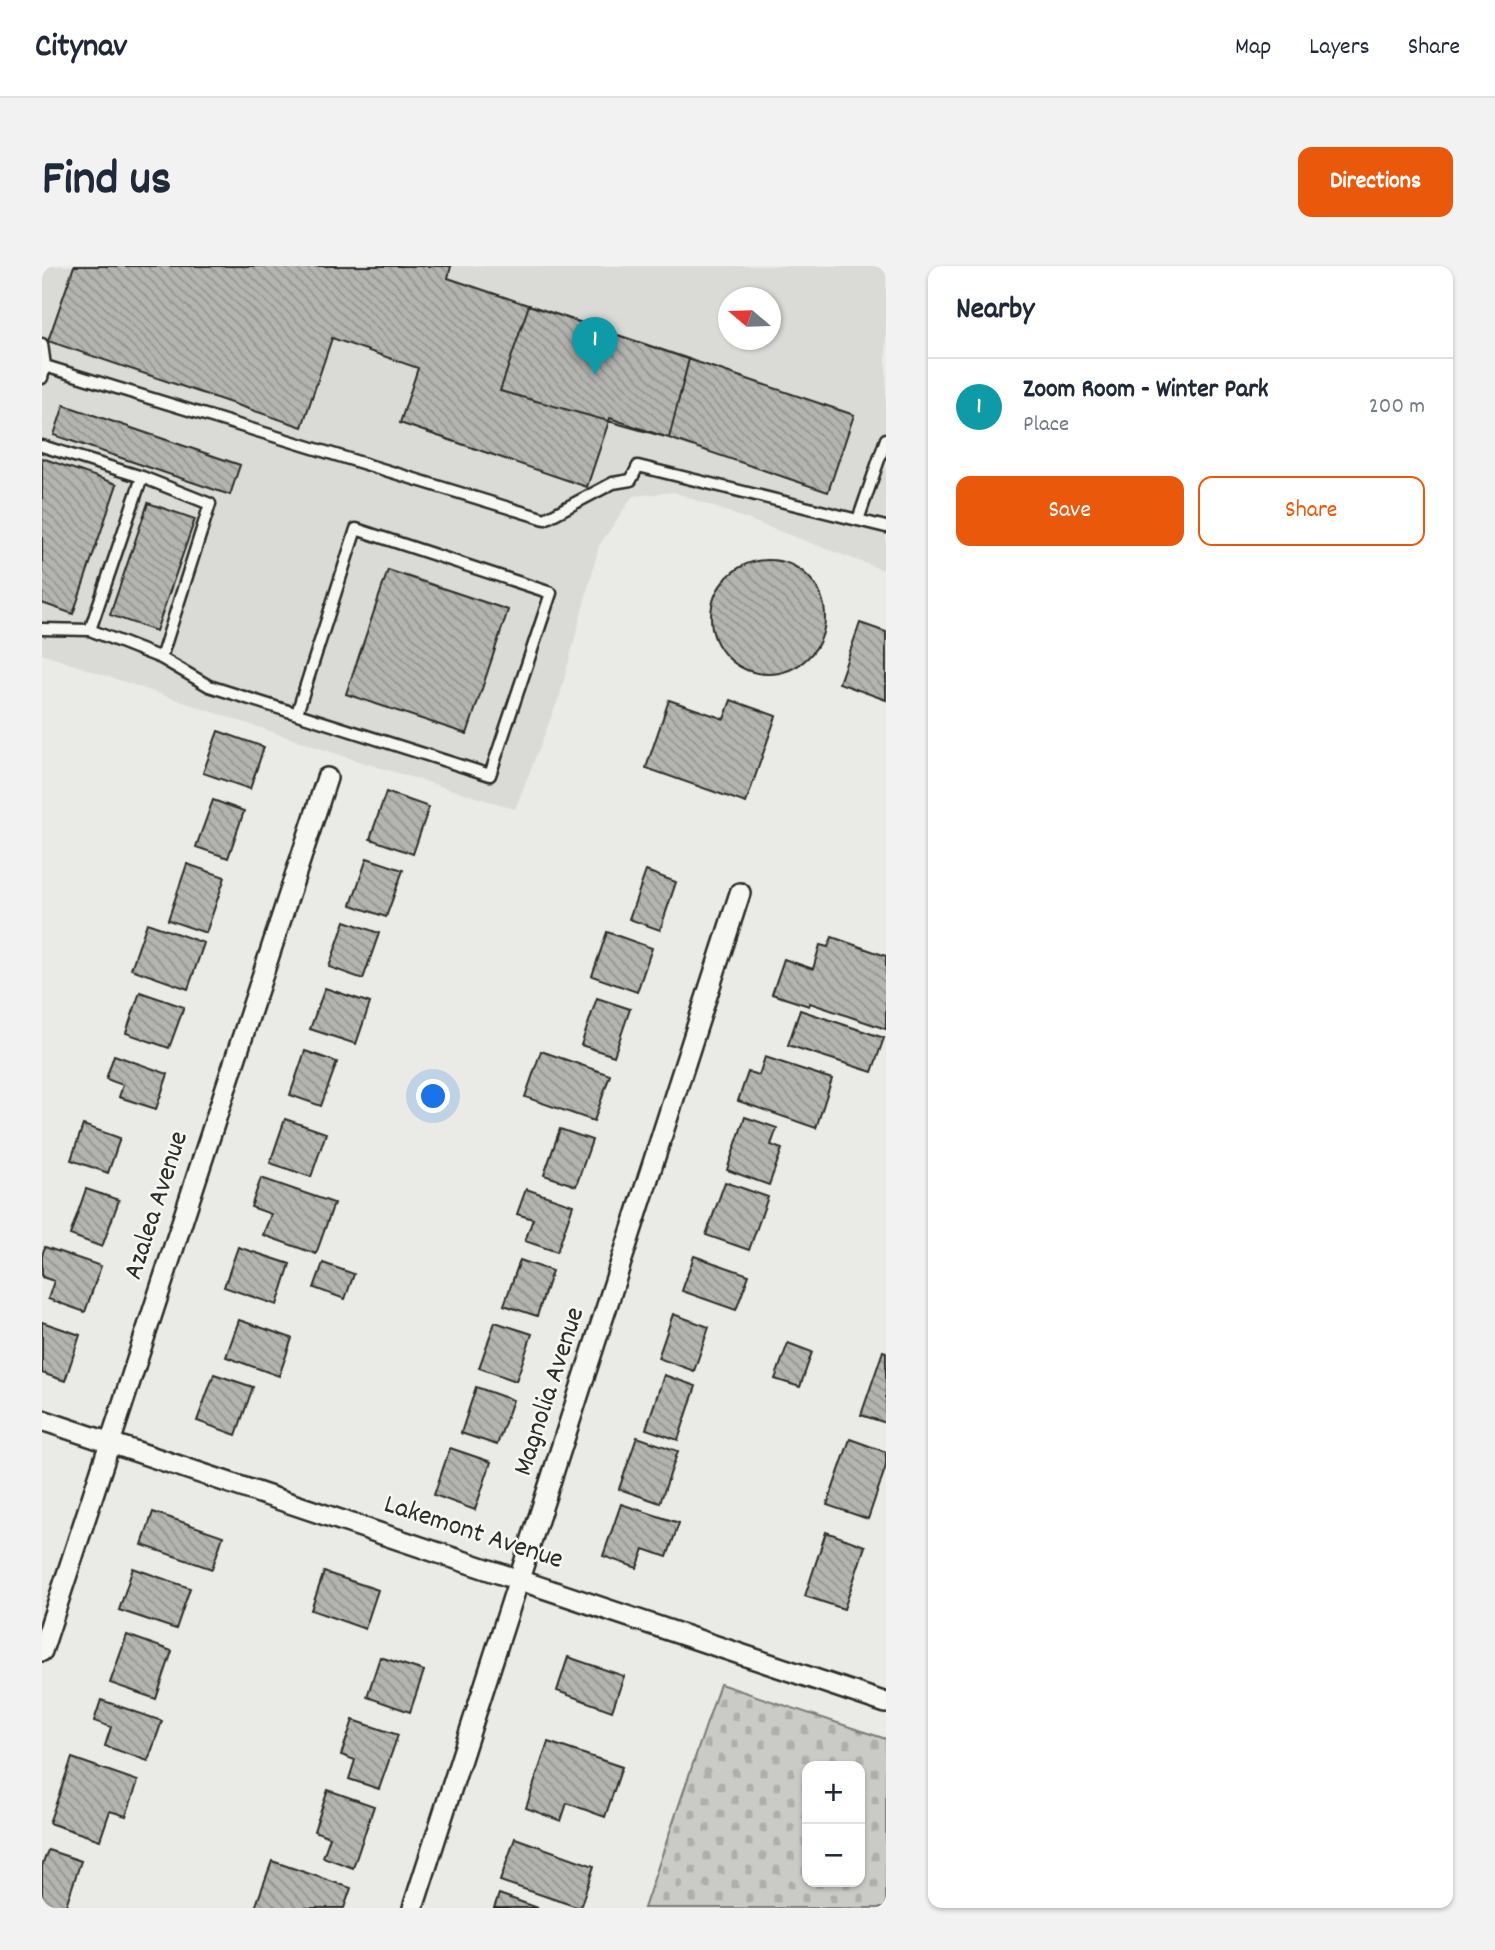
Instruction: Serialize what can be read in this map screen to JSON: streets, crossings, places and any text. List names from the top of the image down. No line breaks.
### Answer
{"streets":{"street":["Azalea Avenue","Magnolia Avenue","Lakemont Avenue"]},"crossings":[["Azalea Avenue","Lakemont Avenue"],["Magnolia Avenue","Lakemont Avenue"]],"north":"left","page":{"header":"Citynav","nav":["Map","Layers","Share"],"title":"Find us","buttons":["Directions",["Save","Share"]],"heading":"Nearby","pins":"1","list":[{"mark":"1","name":"Zoom Room - Winter Park","note":"Place","value":"200 m"}],"map_buttons":["+","−"]}}
